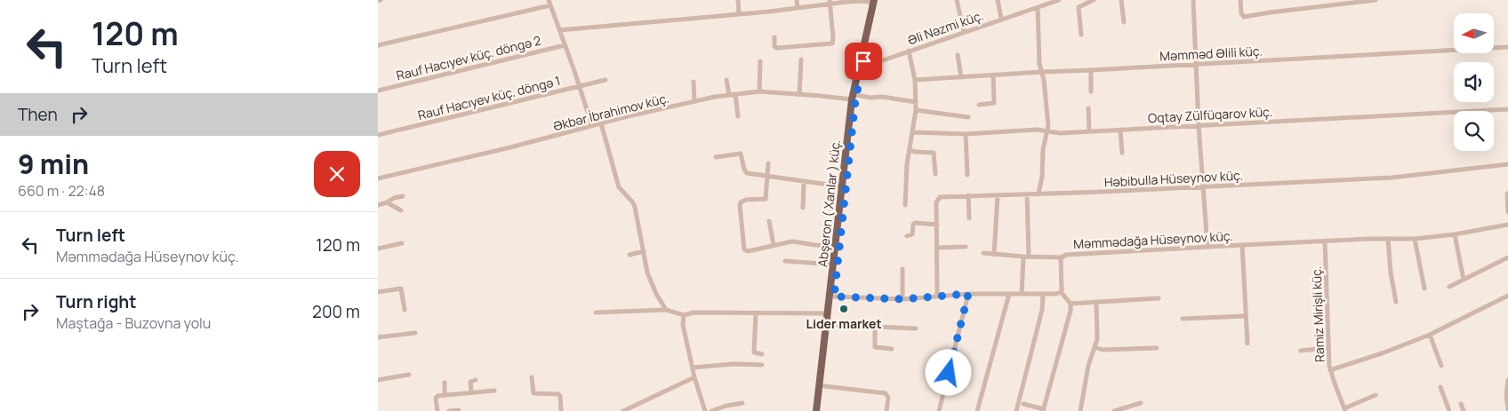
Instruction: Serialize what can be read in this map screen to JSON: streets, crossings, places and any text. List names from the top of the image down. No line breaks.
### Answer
{"streets":{"main road":["Abşeron ( Xanlar ) küç."],"street":["Əli Nəzmi küç.","Məmməd Əlili küç.","Rauf Hacıyev küç. döngə 2","Rauf Hacıyev küç. döngə 1","Əkbər İbrahimov küç.","Oqtay Zülfüqarov küç.","Həbibulla Hüseynov küç.","Məmmədağa Hüseynov küç.","Ramiz Mirişli küç."]},"crossings":[["Əkbər İbrahimov küç.","Abşeron ( Xanlar ) küç."],["Məmmədağa Hüseynov küç.","Ramiz Mirişli küç."]],"places":["Lider market"],"north":"left","page":{"turn":["120 m","Turn left"],"then":"Then","heading":["9 min","660 m · 22:48"],"list":[{"name":"Turn left","note":"Məmmədağa Hüseynov küç.","value":"120 m"},{"name":"Turn right","note":"Maştağa - Buzovna yolu","value":"200 m"}]}}
